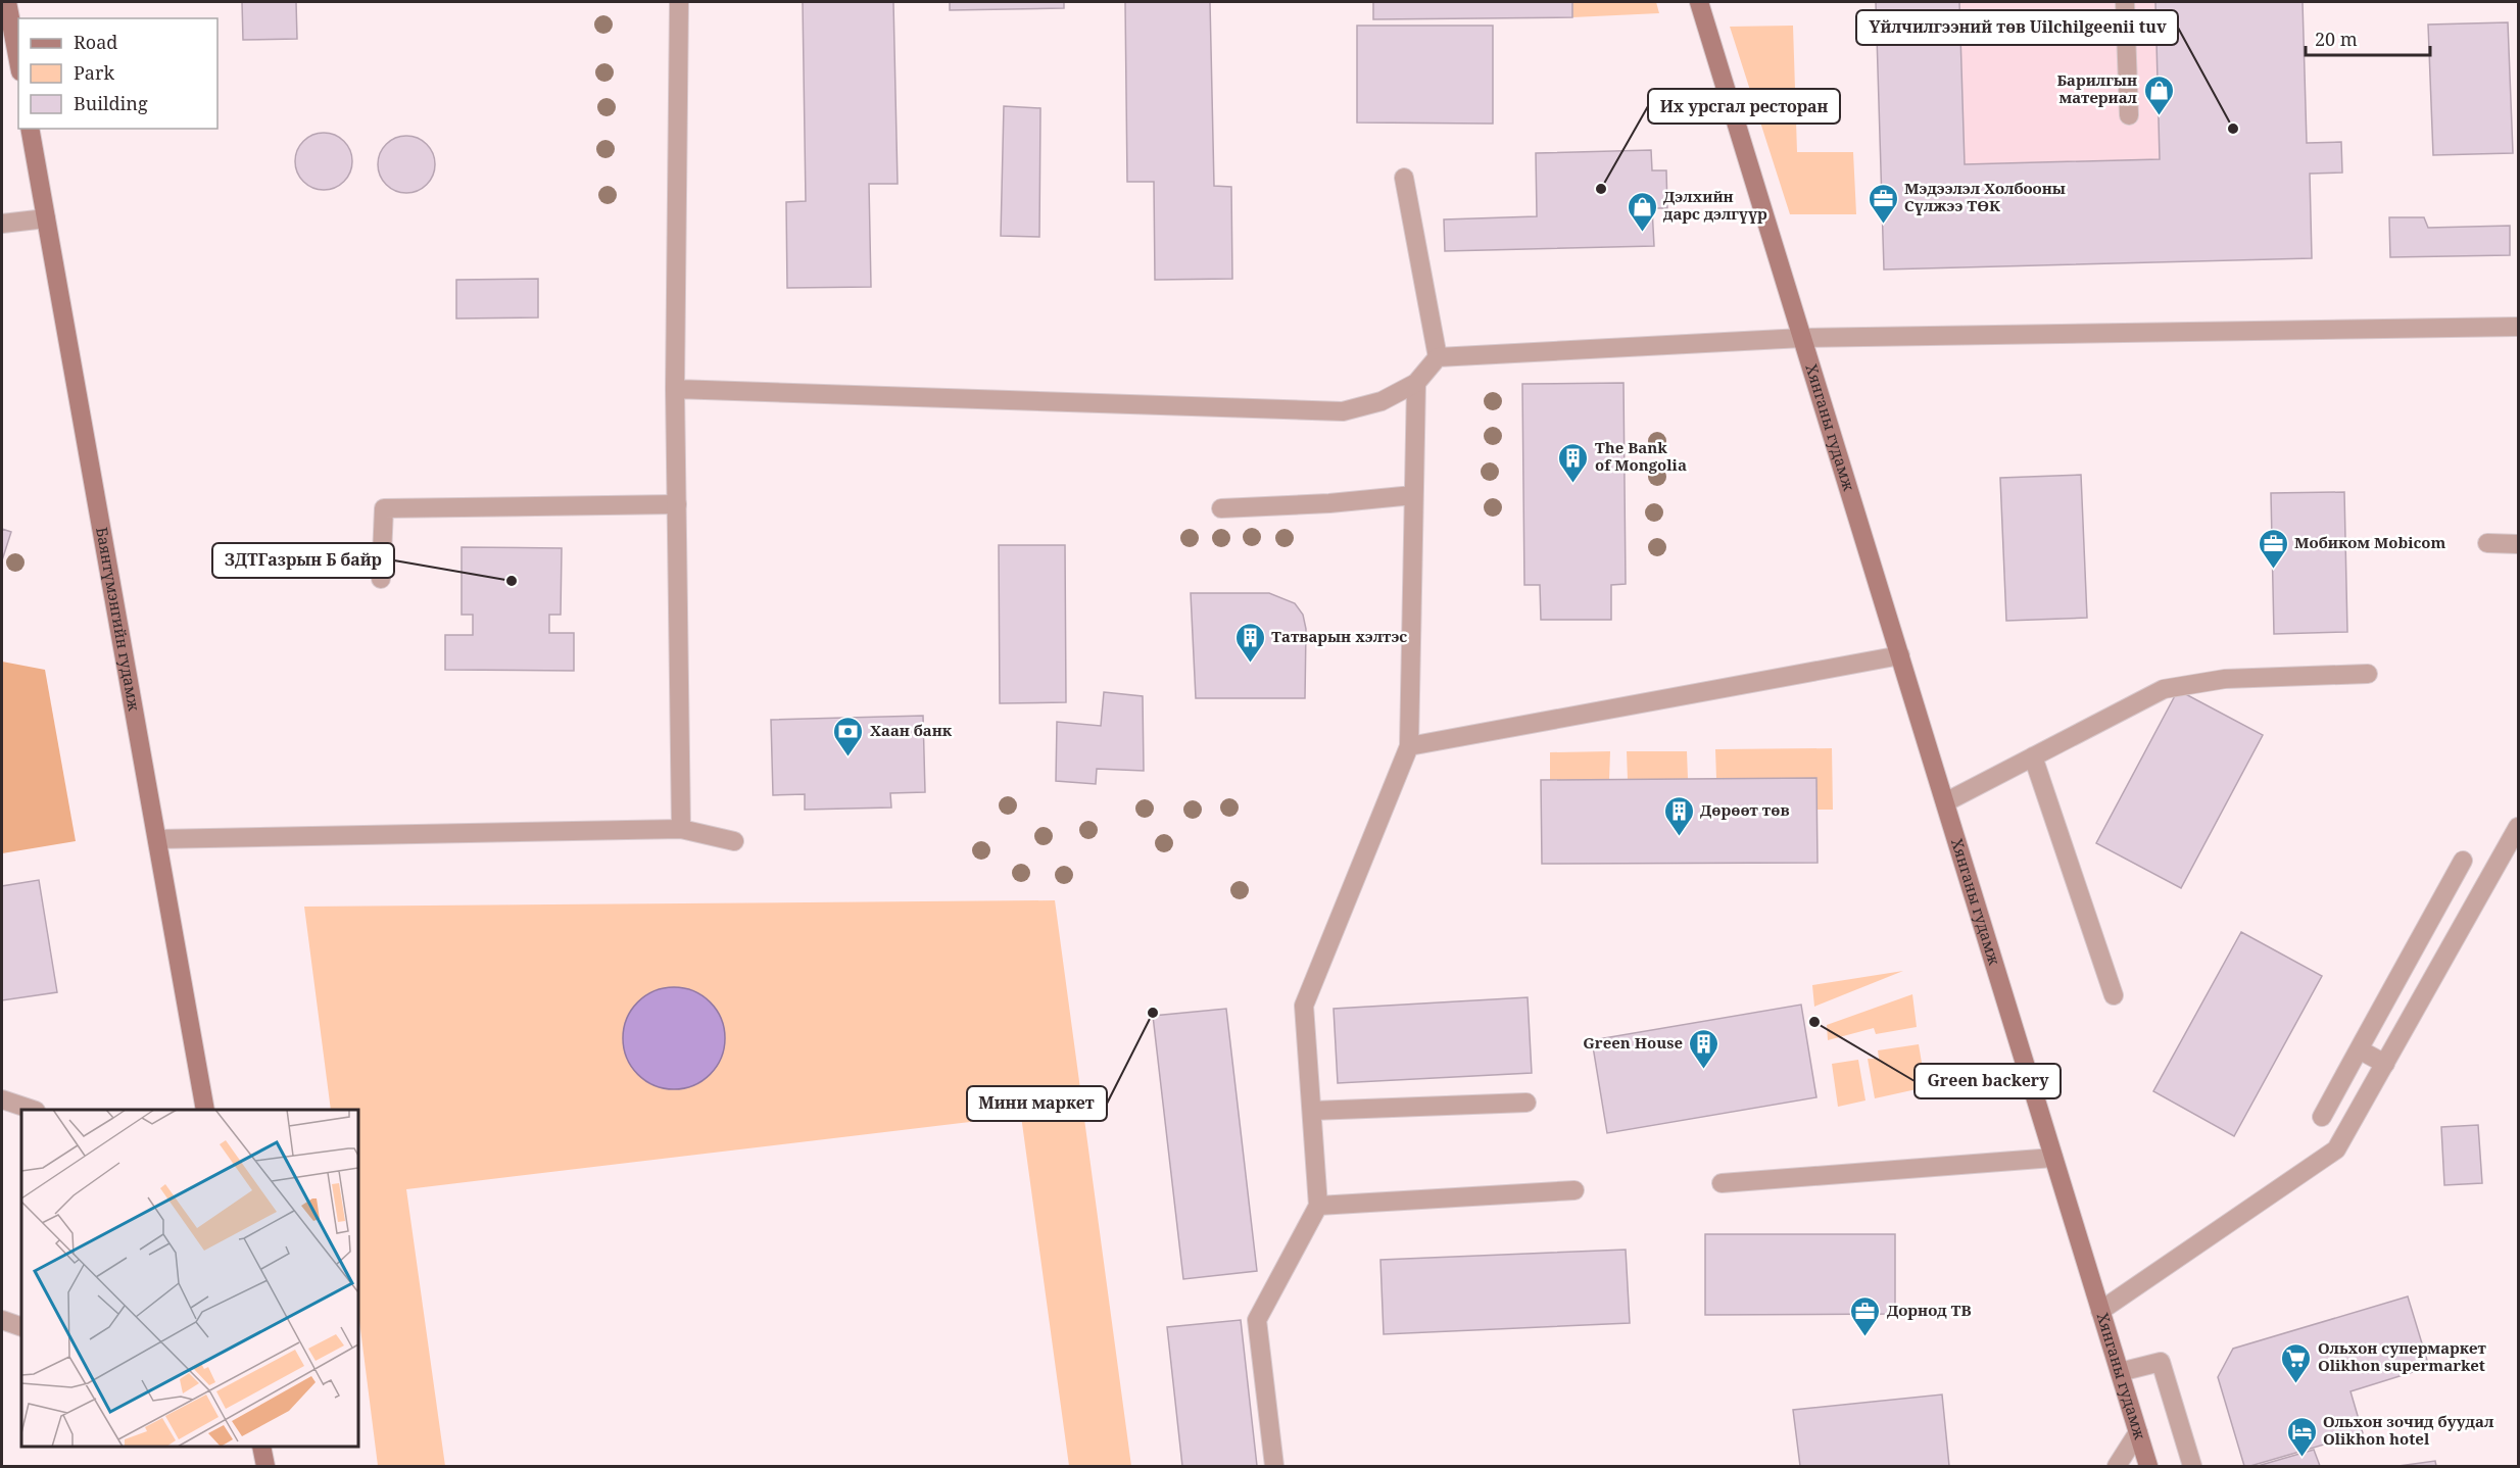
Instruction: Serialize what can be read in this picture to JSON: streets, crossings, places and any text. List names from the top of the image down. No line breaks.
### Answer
{"streets":{"main road":["Хянганы гудамж","Баянтүмэнгийн гудамж"]},"places":{"shop":["Барилгын материал","Дэлхийн дарс дэлгүүр"],"other":["Үйлчилгээний төв Uilchilgeenii tuv","Их урсгал ресторан","ЗДТГазрын Б байр","Мини маркет","Green backery"],"office":["Мэдээлэл Холбооны Сүлжээ ТӨК","Мобиком Mobicom","Дорнод ТВ"],"building":["The Bank of Mongolia","Татварын хэлтэс","Дөрөөт төв","Green House"],"bank":["Хаан банк"],"supermarket":["Ольхон супермаркет Olikhon supermarket"],"hotel":["Ольхон зочид буудал Olikhon hotel"]},"legend":["Road","Park","Building"],"scale_bar":"20 m"}
